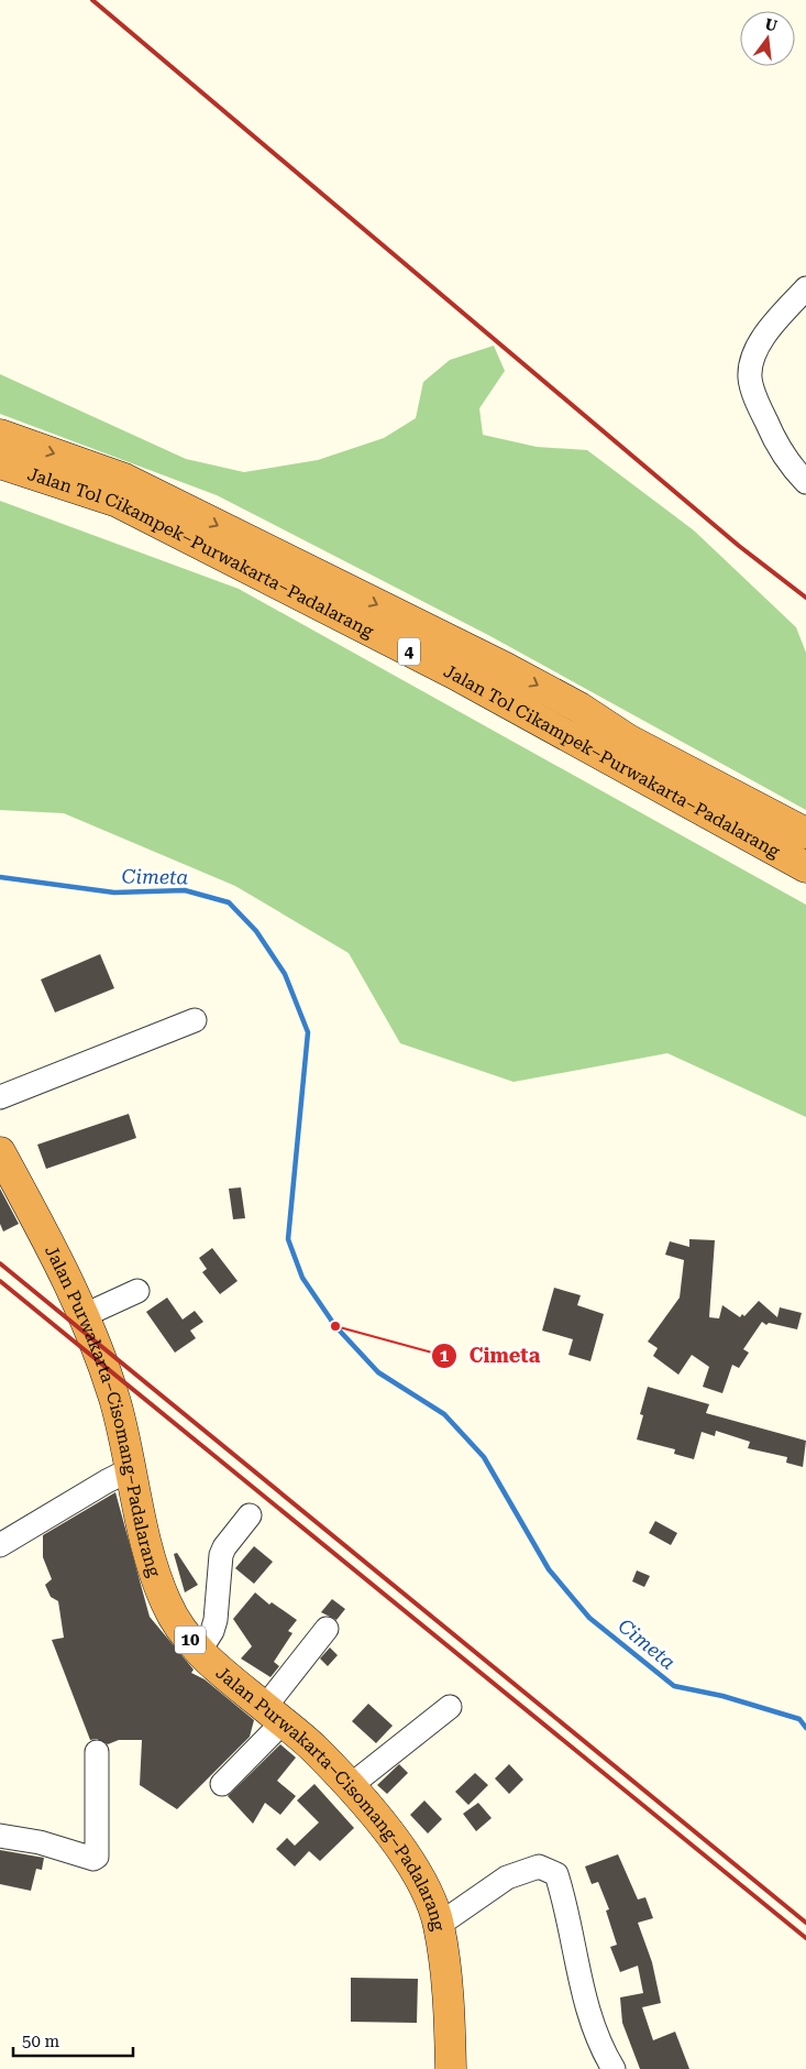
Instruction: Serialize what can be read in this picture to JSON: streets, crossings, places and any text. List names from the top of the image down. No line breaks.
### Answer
{"streets":{"highway":["Jalan Tol Cikampek–Purwakarta–Padalarang","4","Jalan Purwakarta–Cisomang–Padalarang","10"]},"water":["Cimeta"],"places":["Cimeta"],"scale_bar":"50 m","north":"top"}
